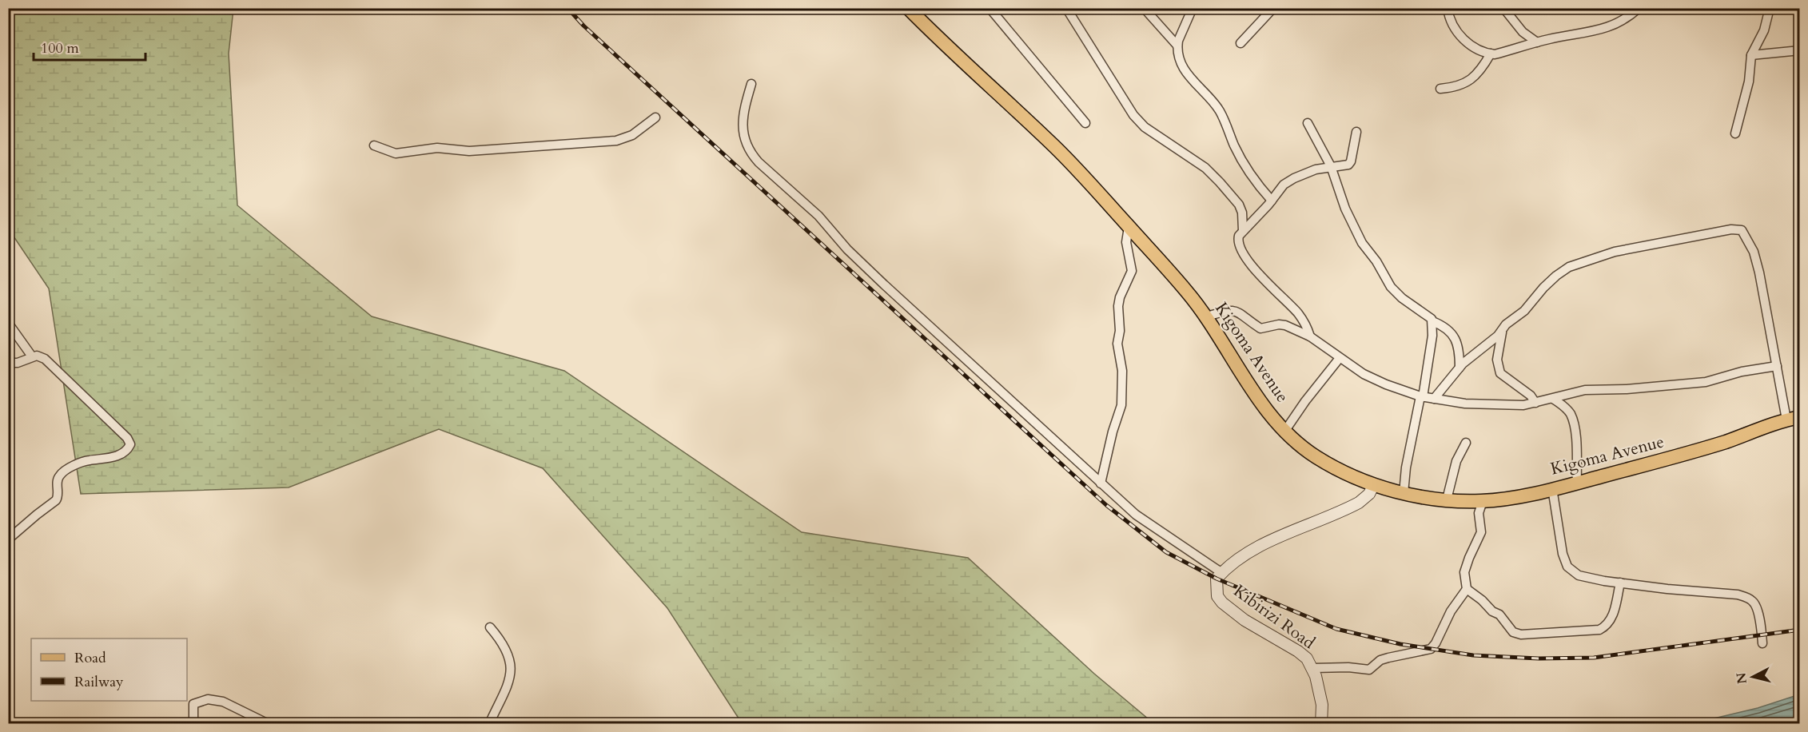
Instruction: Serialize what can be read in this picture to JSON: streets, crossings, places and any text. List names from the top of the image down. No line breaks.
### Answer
{"streets":{"main road":["Kigoma Avenue"],"street":["Kibirizi Road"]},"crossings":[["Kigoma Avenue","Kibirizi Road"]],"legend":["Road","Railway"],"scale_bar":"100 m","north":"left"}
